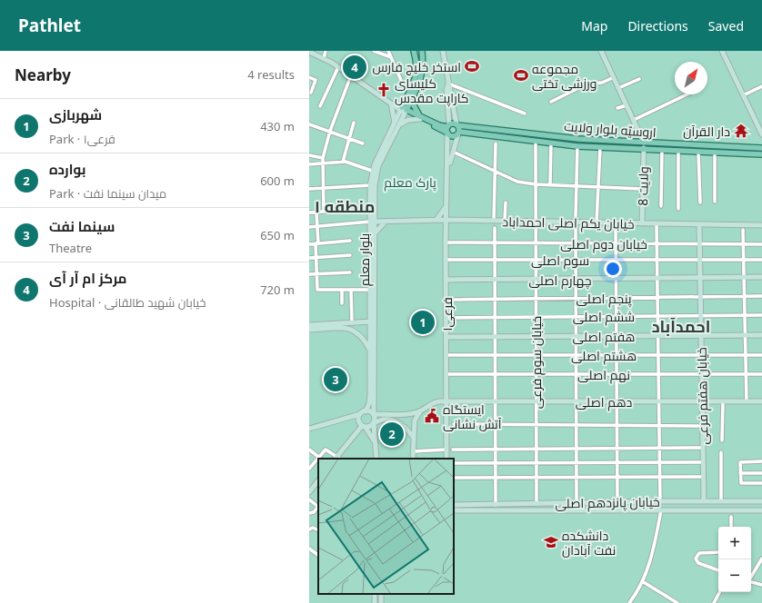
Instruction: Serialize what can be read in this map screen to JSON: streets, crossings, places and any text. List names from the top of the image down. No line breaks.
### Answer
{"streets":{"main road":["اروسیّه بلوار ولایت","ولایت 8","خیابان یکم اصلی احمداباد","بلوار معلم","چهارم اصلی","فرعی۱","هفتم اصلی","خیابان هفتم فرعی","دهم اصلی","خیابان پانزدهم اصلی"],"street":["خیابان دوم اصلی","سوم اصلی","پنجم اصلی","ششم اصلی","هشتم اصلی","خیابان سوم فرعی","نهم اصلی"]},"crossings":[["اروسیّه بلوار ولایت","ولایت 8"],["اروسیّه بلوار ولایت","خیابان یکم اصلی احمداباد"],["اروسیّه بلوار ولایت","بلوار معلم"],["اروسیّه بلوار ولایت","فرعی۱"],["اروسیّه بلوار ولایت","خیابان سوم فرعی"],["ولایت 8","خیابان یکم اصلی احمداباد"],["خیابان یکم اصلی احمداباد","بلوار معلم"],["خیابان یکم اصلی احمداباد","فرعی۱"],["خیابان یکم اصلی احمداباد","خیابان سوم فرعی"],["خیابان یکم اصلی احمداباد","خیابان هفتم فرعی"],["خیابان دوم اصلی","فرعی۱"],["خیابان دوم اصلی","خیابان سوم فرعی"],["خیابان دوم اصلی","خیابان هفتم فرعی"],["بلوار معلم","فرعی۱"],["سوم اصلی","فرعی۱"],["سوم اصلی","خیابان سوم فرعی"],["سوم اصلی","خیابان هفتم فرعی"],["چهارم اصلی","فرعی۱"],["چهارم اصلی","خیابان سوم فرعی"],["چهارم اصلی","خیابان هفتم فرعی"],["پنجم اصلی","فرعی۱"],["پنجم اصلی","خیابان سوم فرعی"],["پنجم اصلی","خیابان هفتم فرعی"],["فرعی۱","ششم اصلی"],["فرعی۱","هفتم اصلی"],["فرعی۱","هشتم اصلی"],["فرعی۱","نهم اصلی"],["فرعی۱","دهم اصلی"],["ششم اصلی","خیابان سوم فرعی"],["ششم اصلی","خیابان هفتم فرعی"],["هفتم اصلی","خیابان سوم فرعی"],["هفتم اصلی","خیابان هفتم فرعی"],["هشتم اصلی","خیابان سوم فرعی"],["هشتم اصلی","خیابان هفتم فرعی"],["خیابان سوم فرعی","نهم اصلی"],["خیابان سوم فرعی","دهم اصلی"],["خیابان سوم فرعی","خیابان پانزدهم اصلی"],["نهم اصلی","خیابان هفتم فرعی"],["خیابان هفتم فرعی","دهم اصلی"],["خیابان هفتم فرعی","خیابان پانزدهم اصلی"]],"districts":["منطقه ۱","احمدآباد"],"parks":["پارک معلم"],"places":{"sports":["استخر خلیج فارس","مجموعه ورزشی تختی"],"church":["کلیسای کاراپت مقدس"],"temple":["دار القرآن"],"public building":["ایستگاه آتش نشانی"],"school or university":["دانشکده نفت آبادان"]},"north":"top right","page":{"header":"Pathlet","nav":["Map","Directions","Saved"],"heading":["Nearby","4 results"],"pins":["4","1","3","2"],"list":[{"mark":"1","name":"شهربازی","note":"Park · فرعی۱","value":"430 m"},{"mark":"2","name":"بوارده","note":"Park · میدان سینما نفت","value":"600 m"},{"mark":"3","name":"سینما نفت","note":"Theatre","value":"650 m"},{"mark":"4","name":"مرکز ام آر آی","note":"Hospital · خیابان شهيد طالقانی","value":"720 m"}],"map_buttons":["+","−"]}}
